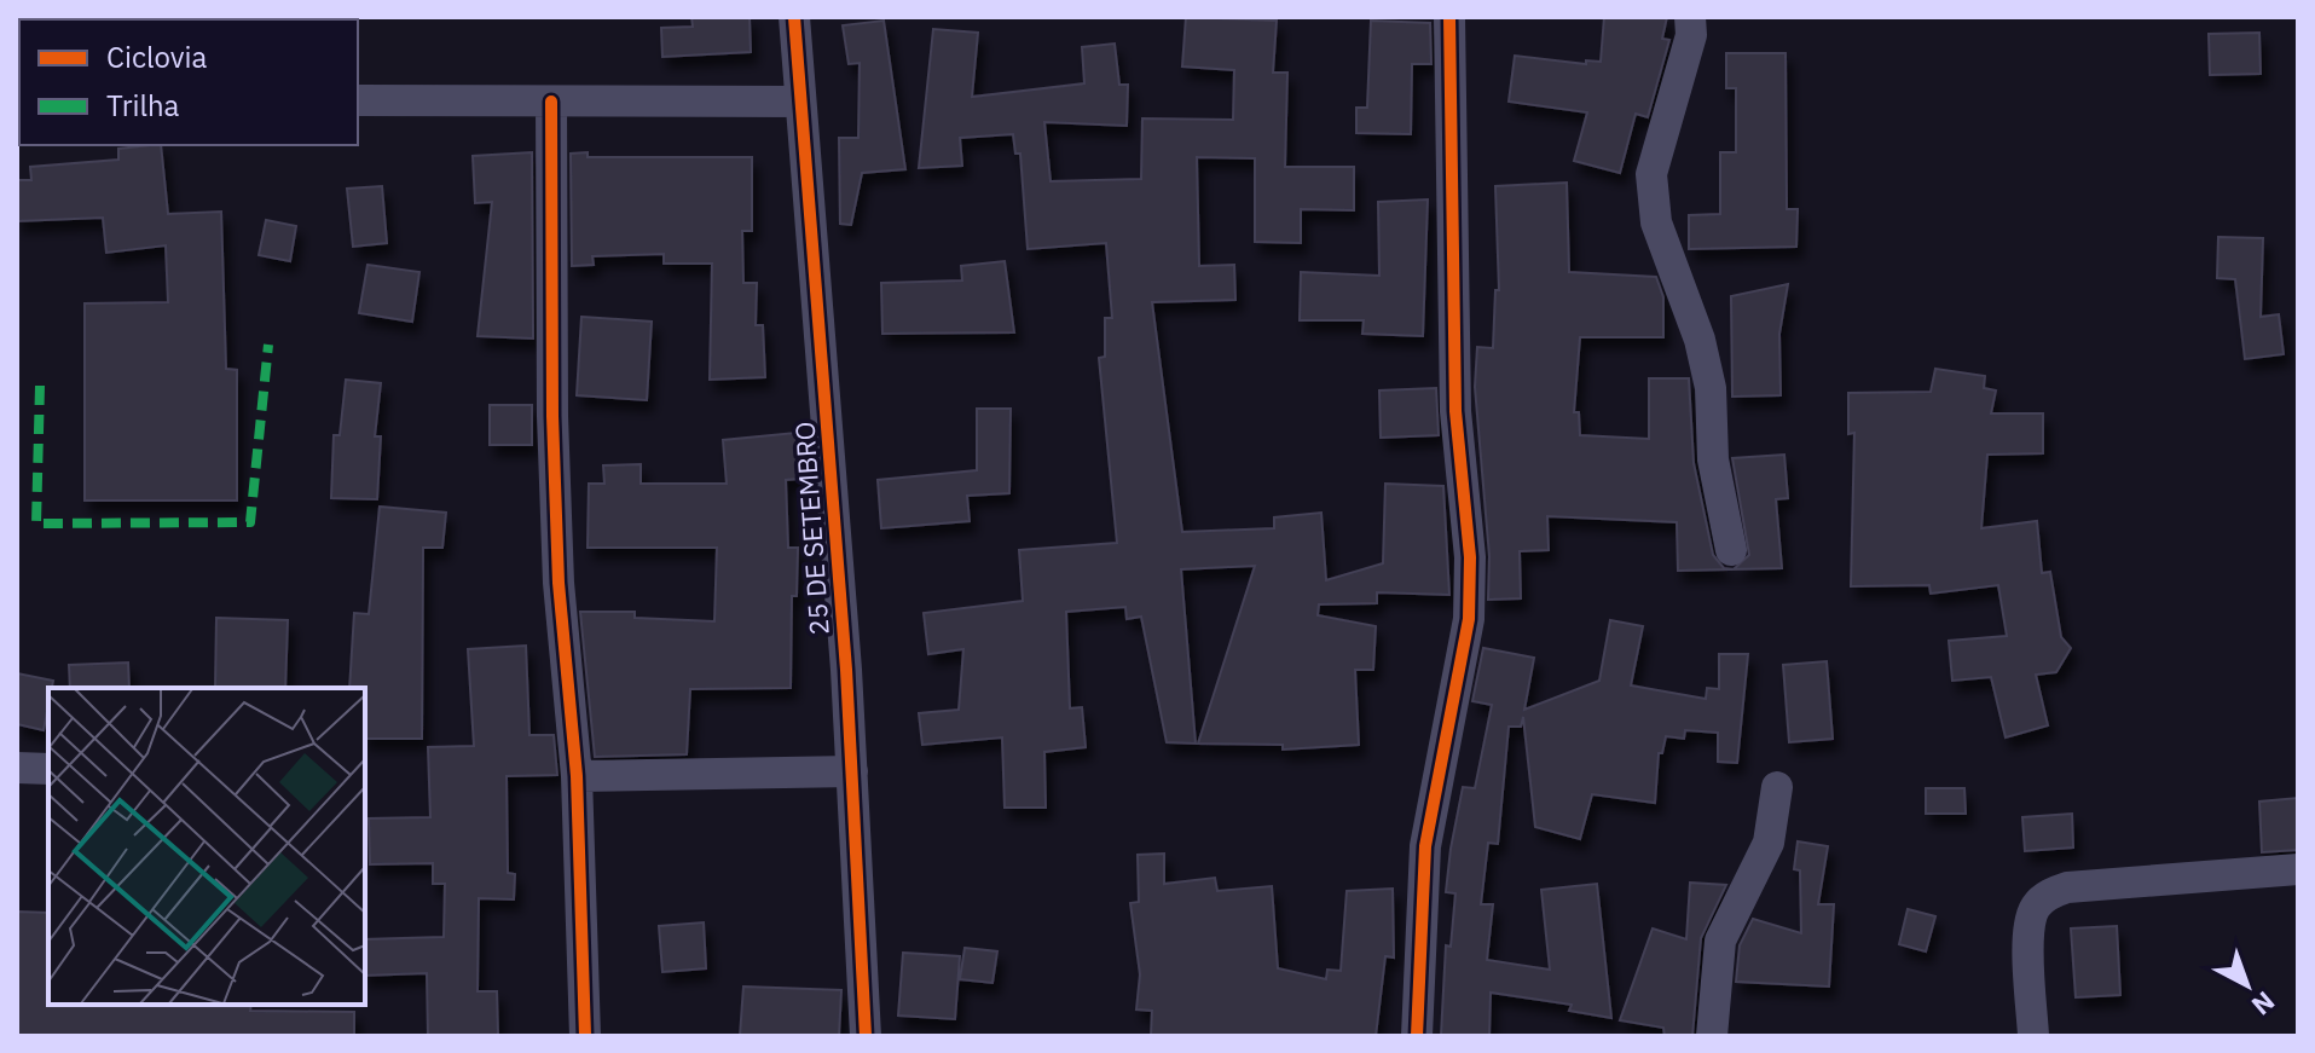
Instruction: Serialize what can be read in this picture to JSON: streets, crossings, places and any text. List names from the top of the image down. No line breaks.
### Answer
{"streets":{"street":["25 DE SETEMBRO"]},"legend":["Ciclovia","Trilha"],"north":"bottom right"}
